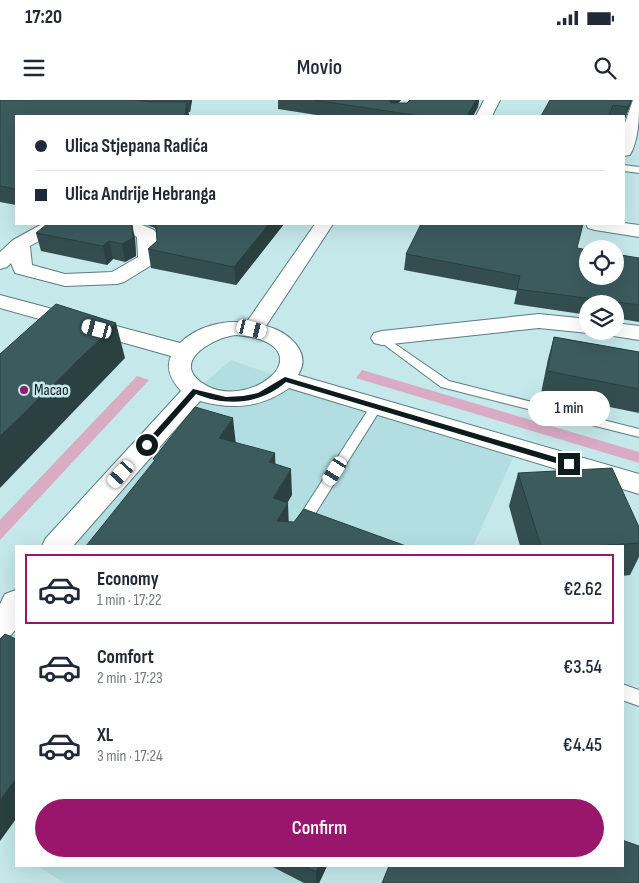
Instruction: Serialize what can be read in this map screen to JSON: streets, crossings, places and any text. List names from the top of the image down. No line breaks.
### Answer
{"places":["Macao"],"page":{"status":"17:20","header":"Movio","banner":["Ulica Stjepana Radića","Ulica Andrije Hebranga"],"bubble":"1 min","list":[{"name":"Economy","note":"1 min · 17:22","value":"€2.62"},{"name":"Comfort","note":"2 min · 17:23","value":"€3.54"},{"name":"XL","note":"3 min · 17:24","value":"€4.45"}],"buttons":"Confirm"}}
